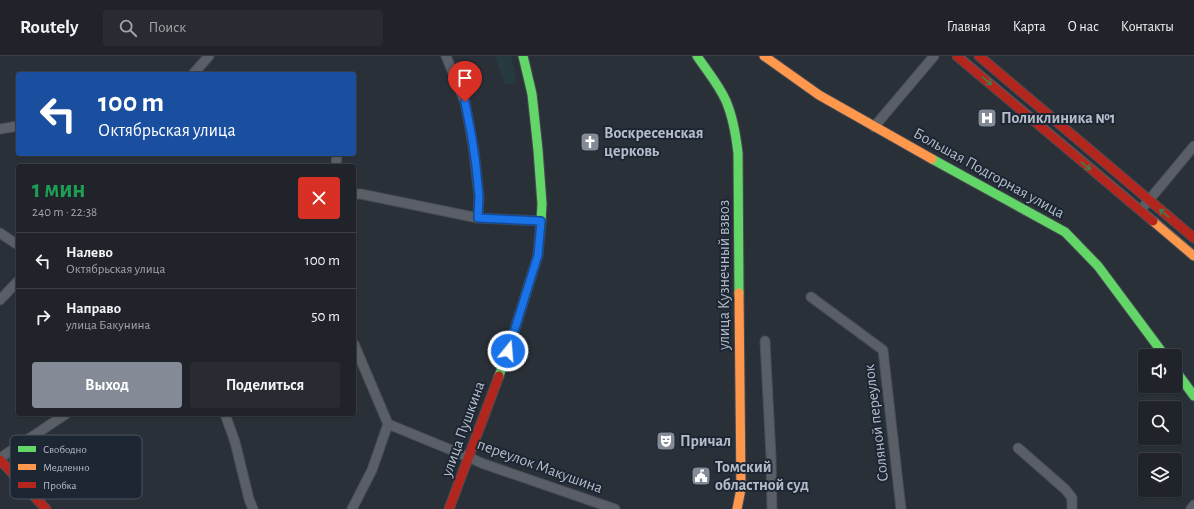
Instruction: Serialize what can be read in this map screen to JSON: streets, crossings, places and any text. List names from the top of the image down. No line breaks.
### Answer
{"streets":{"street":["Большая Подгорная улица","улица Кузнечный взвоз","Соляной переулок","улица Пушкина","переулок Макушина"]},"crossings":[["улица Пушкина","переулок Макушина"]],"places":{"hospital":["Поликлиника №1"],"church":["Воскресенская церковь"],"theatre":["Причал"],"public building":["Томский областной суд"]},"legend":["Свободно","Медленно","Пробка"],"page":{"header":"Routely","search":"Поиск","nav":["Главная","Карта","О нас","Контакты"],"turn":["100 m","Октябрьская улица"],"heading":["1 мин","240 m · 22:38"],"list":[{"name":"Налево","note":"Октябрьская улица","value":"100 m"},{"name":"Направо","note":"улица Бакунина","value":"50 m"}],"buttons":["Выход","Поделиться"]}}
